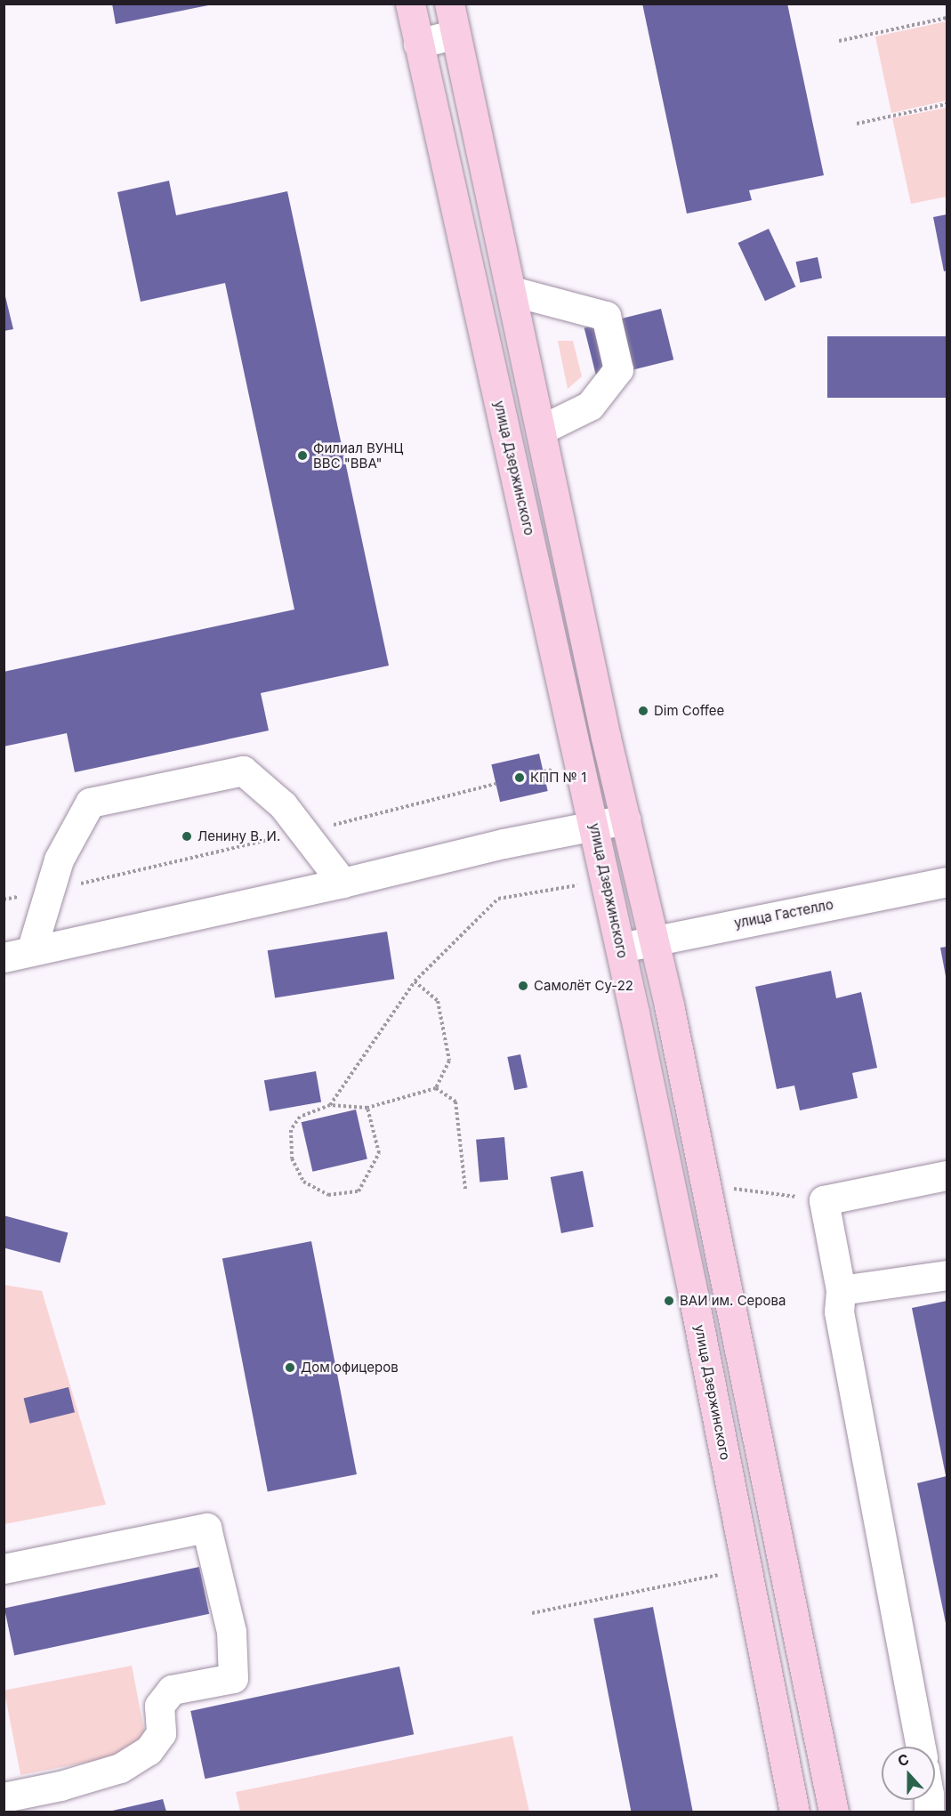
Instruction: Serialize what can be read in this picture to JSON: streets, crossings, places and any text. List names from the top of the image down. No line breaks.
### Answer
{"streets":{"main road":["улица Дзержинского"],"street":["улица Гастелло"]},"crossings":[["улица Дзержинского","улица Гастелло"]],"places":["Филиал ВУНЦ ВВС \"ВВА\"","Dim Coffee","КПП № 1","Ленину В. И.","Самолёт Су-22","ВАИ им. Серова","Дом офицеров"],"north":"top"}
